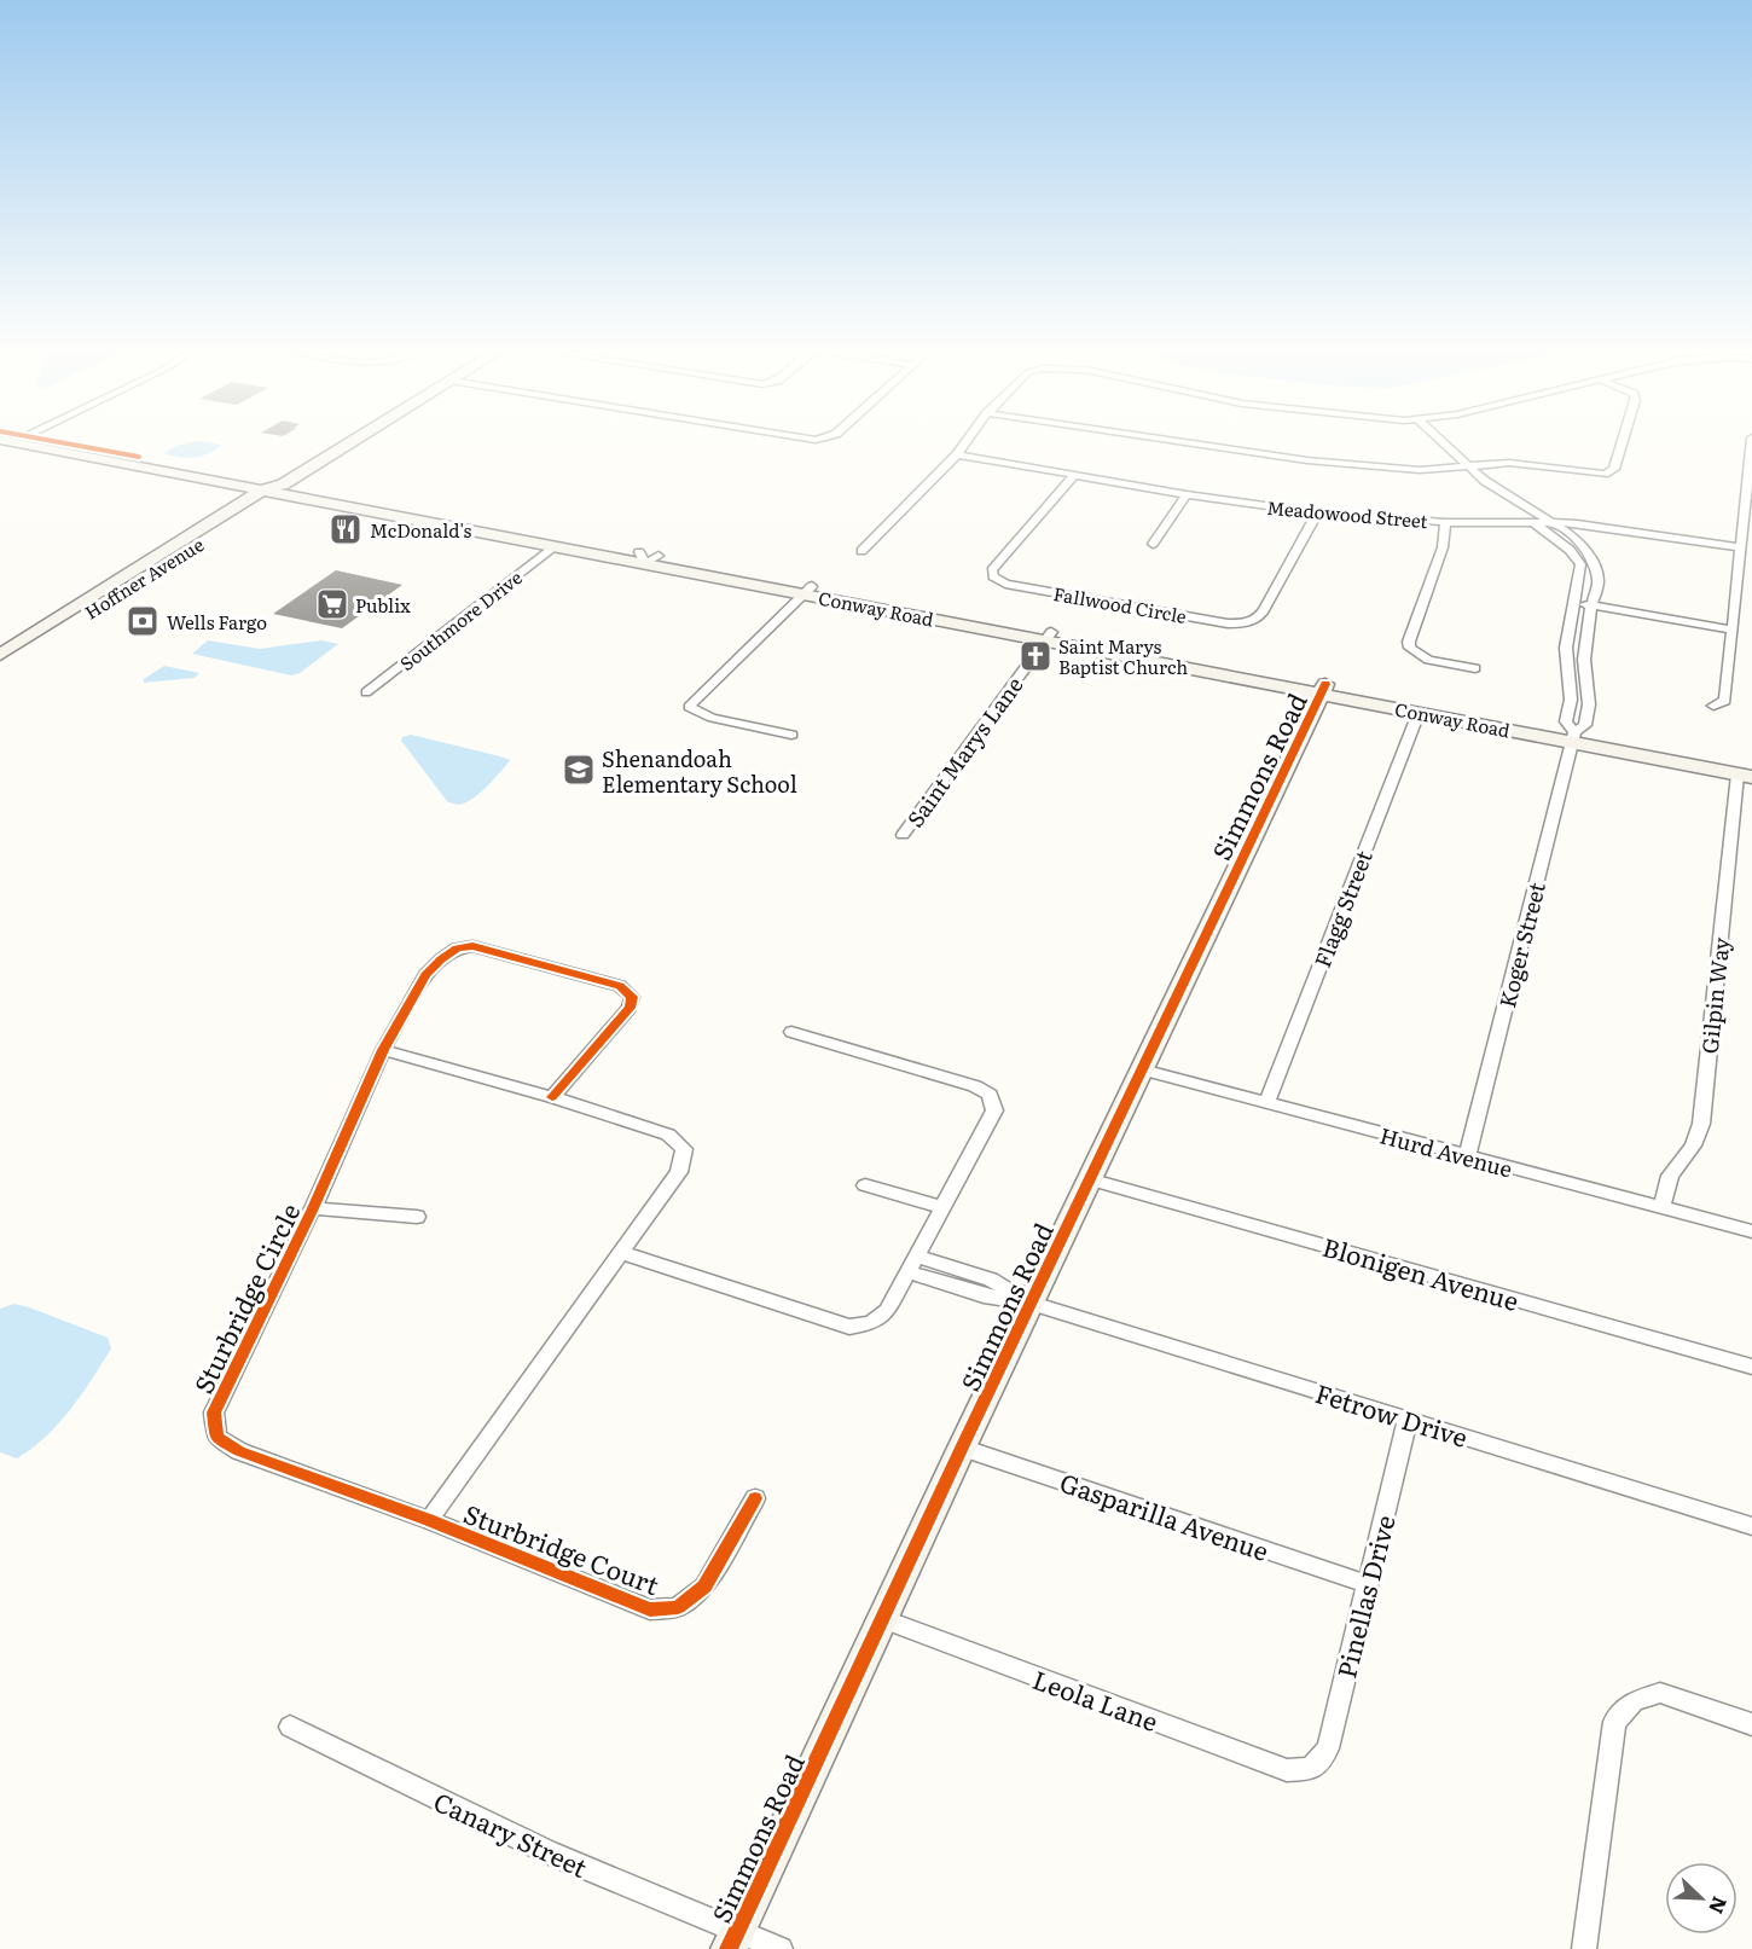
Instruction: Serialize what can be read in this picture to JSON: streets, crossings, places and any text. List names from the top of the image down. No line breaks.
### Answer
{"streets":{"main road":["Hoffner Avenue","Conway Road","Simmons Road"],"street":["Meadowood Street","Fallwood Circle","Southmore Drive","Saint Marys Lane","Flagg Street","Koger Street","Gilpin Way","Hurd Avenue","Blonigen Avenue","Sturbridge Circle","Fetrow Drive","Gasparilla Avenue","Sturbridge Court","Pinellas Drive","Leola Lane","Canary Street"]},"crossings":[["Meadowood Street","Fallwood Circle"],["Hoffner Avenue","Conway Road"],["Conway Road","Southmore Drive"],["Conway Road","Saint Marys Lane"],["Conway Road","Simmons Road"],["Conway Road","Flagg Street"],["Conway Road","Koger Street"],["Conway Road","Gilpin Way"],["Simmons Road","Hurd Avenue"],["Simmons Road","Blonigen Avenue"],["Simmons Road","Fetrow Drive"],["Simmons Road","Gasparilla Avenue"],["Simmons Road","Leola Lane"],["Simmons Road","Canary Street"],["Flagg Street","Hurd Avenue"],["Koger Street","Hurd Avenue"],["Gilpin Way","Hurd Avenue"],["Sturbridge Circle","Sturbridge Court"],["Fetrow Drive","Pinellas Drive"],["Gasparilla Avenue","Pinellas Drive"],["Pinellas Drive","Leola Lane"]],"places":{"restaurant":["McDonald's"],"supermarket":["Publix"],"bank":["Wells Fargo"],"church":["Saint Marys Baptist Church"],"school or university":["Shenandoah Elementary School"]},"north":"bottom right"}
